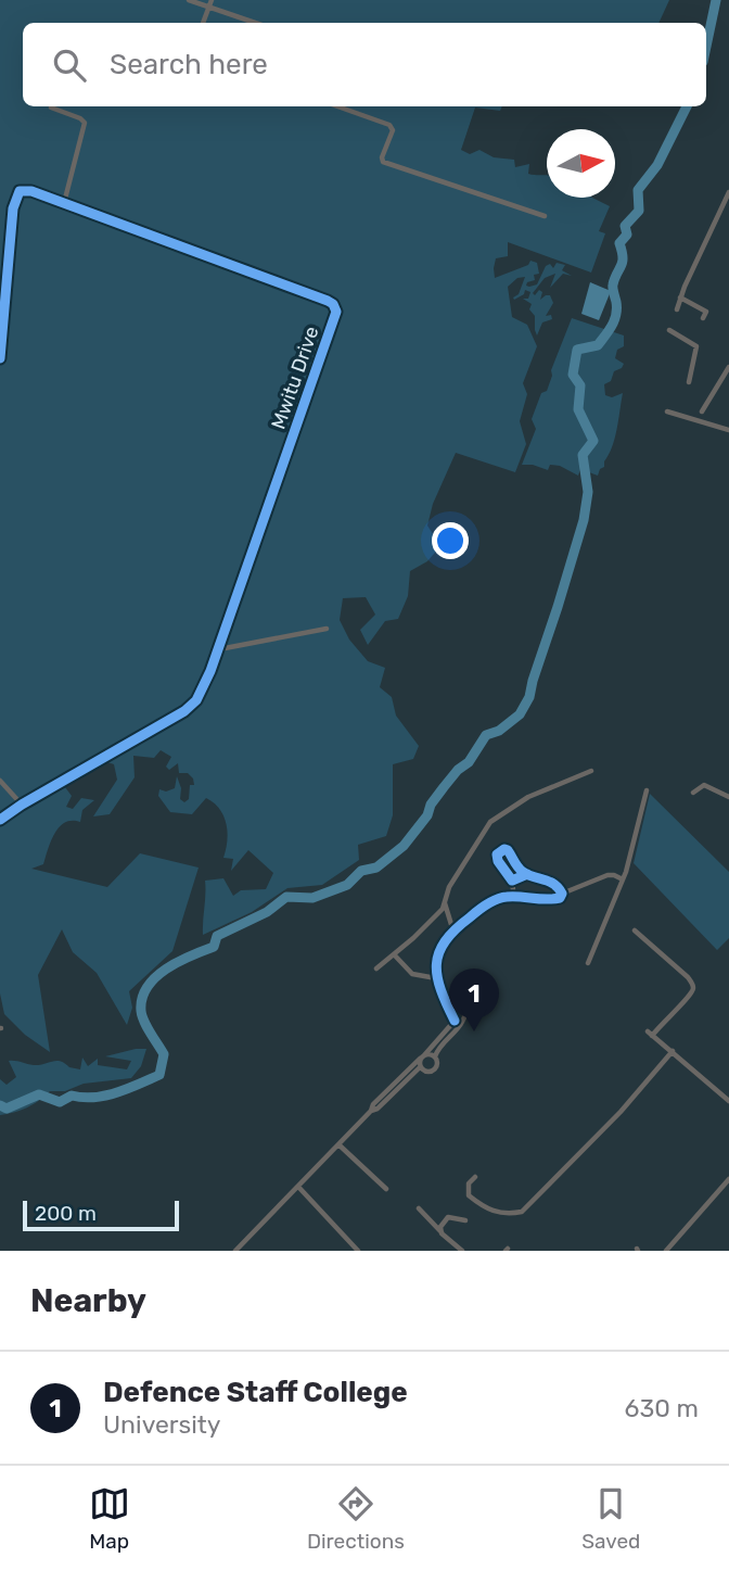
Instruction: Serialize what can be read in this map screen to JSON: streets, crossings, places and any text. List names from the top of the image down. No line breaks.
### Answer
{"streets":{"street":["Mwitu Drive"]},"scale_bar":"200 m","north":"right","page":{"search":"Search here","pins":"1","scale":"200 m","heading":"Nearby","list":[{"mark":"1","name":"Defence Staff College","note":"University","value":"630 m"}],"nav":["Map","Directions","Saved"]}}
